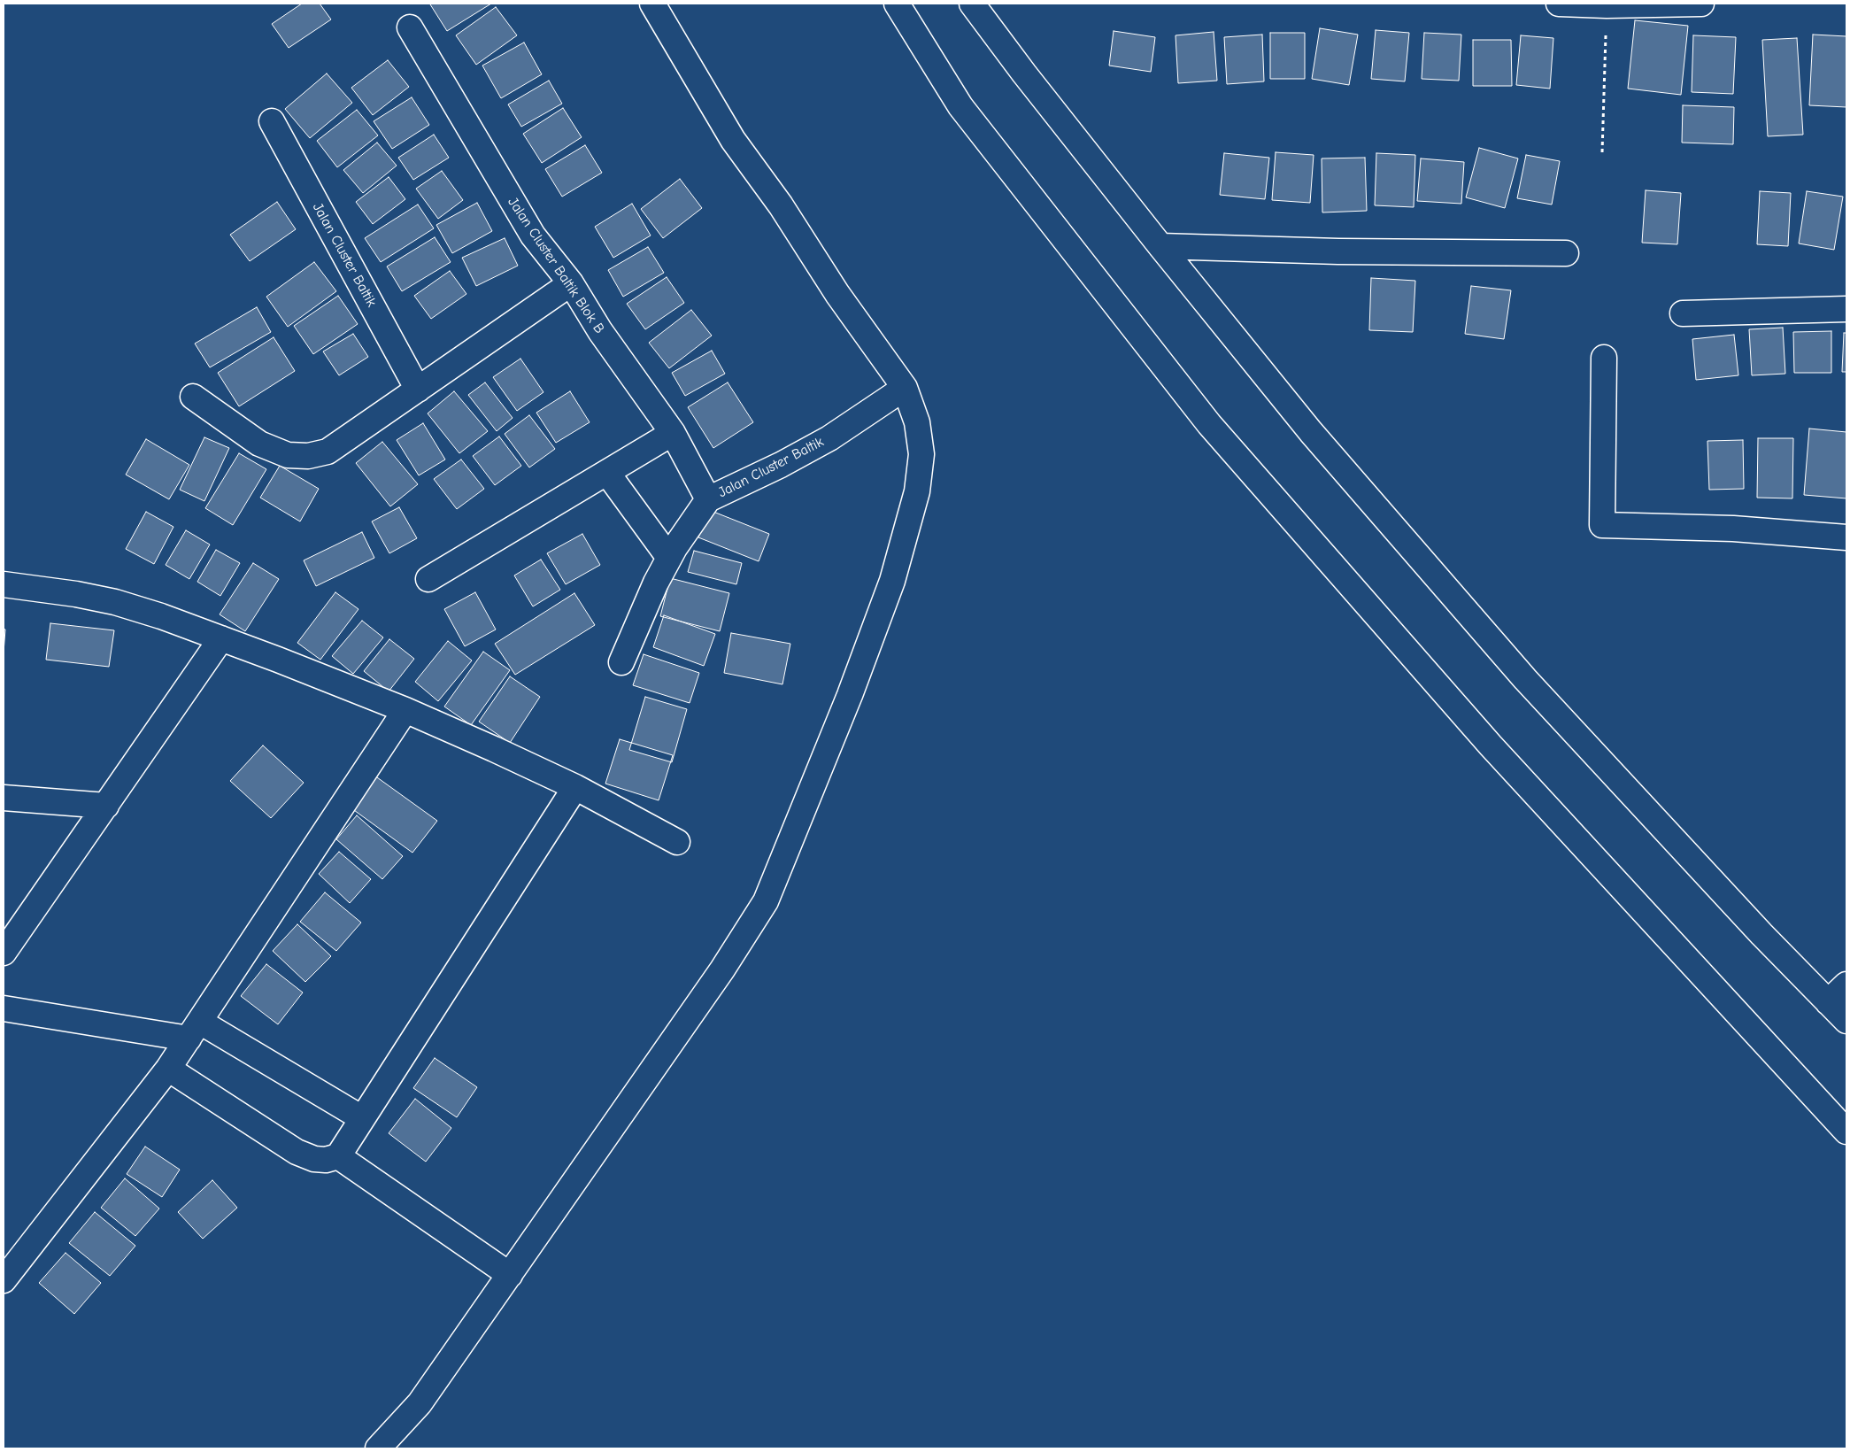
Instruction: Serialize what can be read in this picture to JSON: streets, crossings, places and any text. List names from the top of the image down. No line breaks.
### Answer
{"streets":{"street":["Jalan Cluster Baltik","Jalan Cluster Baltik Blok B"]},"crossings":[["Jalan Cluster Baltik","Jalan Cluster Baltik Blok B"]]}
